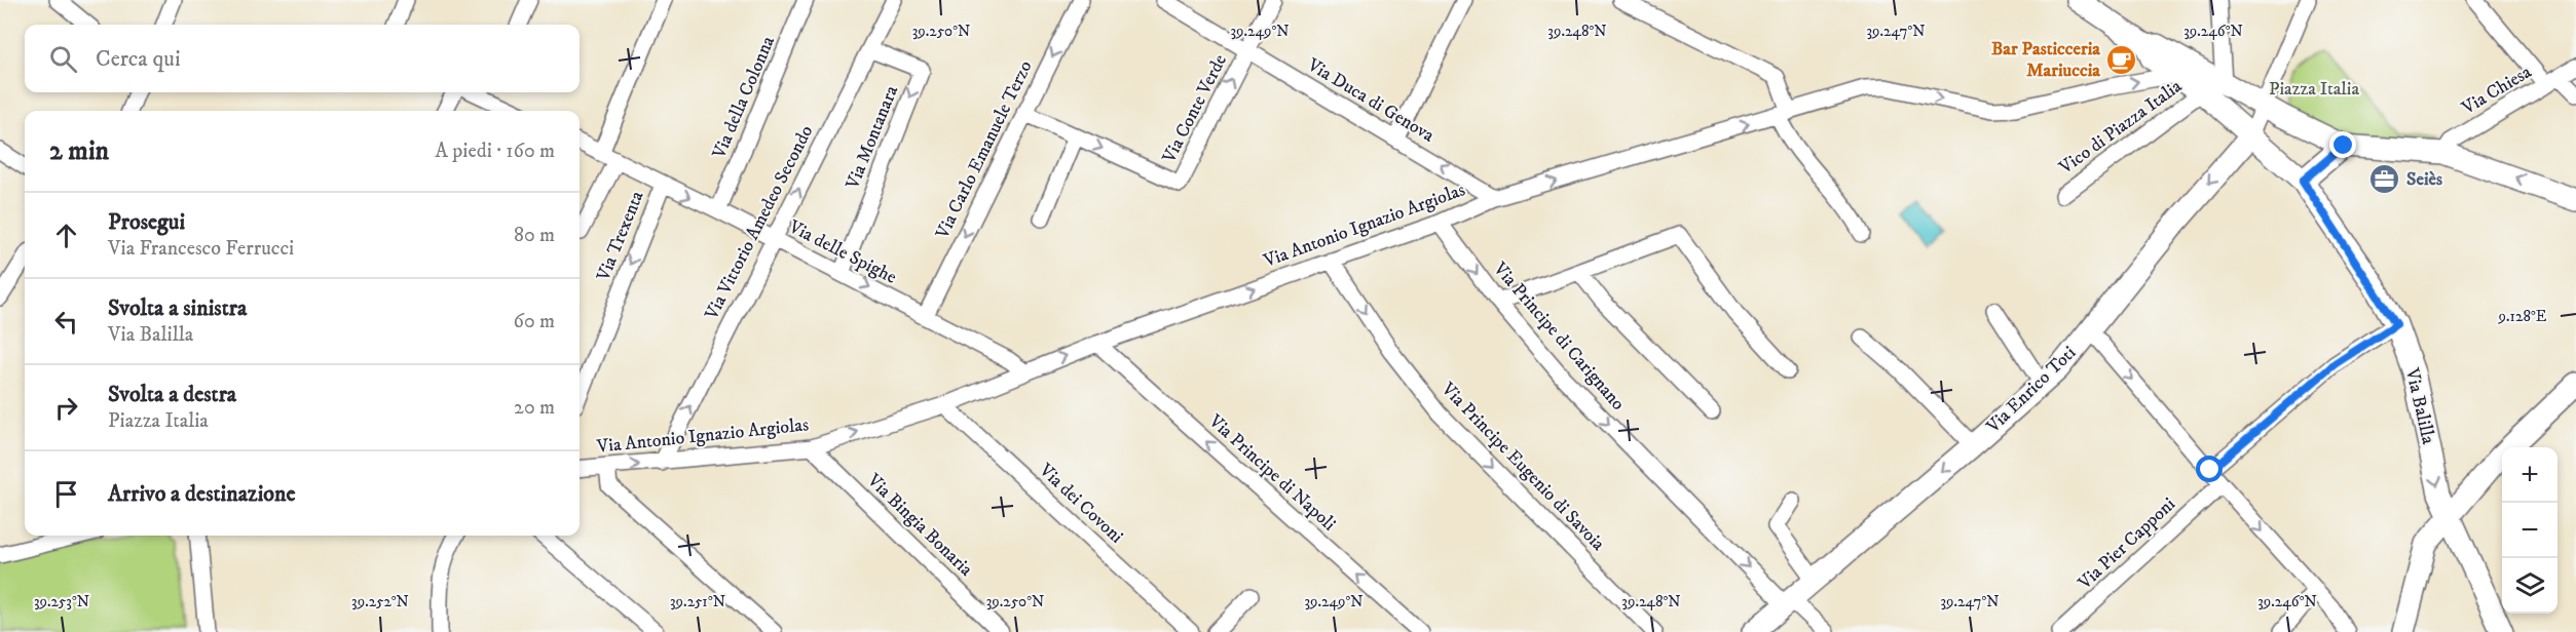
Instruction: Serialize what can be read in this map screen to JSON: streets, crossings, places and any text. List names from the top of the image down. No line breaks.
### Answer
{"streets":{"street":["Via Chiesa","Via della Colonna","Via Duca di Genova","Via Conte Verde","Vico di Piazza Italia","Via Montanara","Via Carlo Emanuele Terzo","Via Vittorio Amedeo Secondo","Via Antonio Ignazio Argiolas","Via Trexenta","Via delle Spighe","Via Principe di Carignano","Via Enrico Toti","Via Balilla","Via Principe Eugenio di Savoia","Via Principe di Napoli","Via dei Covoni","Via Bingia Bonaria","Via Pier Capponi"]},"crossings":[["Via della Colonna","Via delle Spighe"],["Via Duca di Genova","Via Conte Verde"],["Via Duca di Genova","Via Antonio Ignazio Argiolas"],["Via Conte Verde","Via Carlo Emanuele Terzo"],["Via Montanara","Via Vittorio Amedeo Secondo"],["Via Montanara","Via delle Spighe"],["Via Carlo Emanuele Terzo","Via delle Spighe"],["Via Vittorio Amedeo Secondo","Via Antonio Ignazio Argiolas"],["Via Vittorio Amedeo Secondo","Via delle Spighe"],["Via Antonio Ignazio Argiolas","Via delle Spighe"],["Via Antonio Ignazio Argiolas","Via Principe di Carignano"],["Via Antonio Ignazio Argiolas","Via Principe Eugenio di Savoia"],["Via Antonio Ignazio Argiolas","Via Principe di Napoli"],["Via Antonio Ignazio Argiolas","Via dei Covoni"],["Via Antonio Ignazio Argiolas","Via Bingia Bonaria"],["Via Trexenta","Via delle Spighe"],["Via Principe di Carignano","Via Enrico Toti"]],"one_way":["Via Montanara","Via Carlo Emanuele Terzo","Via Vittorio Amedeo Secondo","Via Antonio Ignazio Argiolas","Via Enrico Toti","Via Principe Eugenio di Savoia","Via Principe di Napoli"],"parks":["Piazza Italia"],"places":{"cafe":["Bar Pasticceria Mariuccia"],"office":["Seiès"]},"page":{"search":"Cerca qui","heading":["2 min","A piedi · 160 m"],"list":[["Prosegui","Via Francesco Ferrucci","80 m"],["Svolta a sinistra","Via Balilla","60 m"],["Svolta a destra","Piazza Italia","20 m"],"Arrivo a destinazione"],"map_buttons":["+","−"]},"coordinates":["39.250°N","39.249°N","39.248°N","39.247°N","39.246°N","9.128°E","39.253°N","39.252°N","39.251°N"]}
